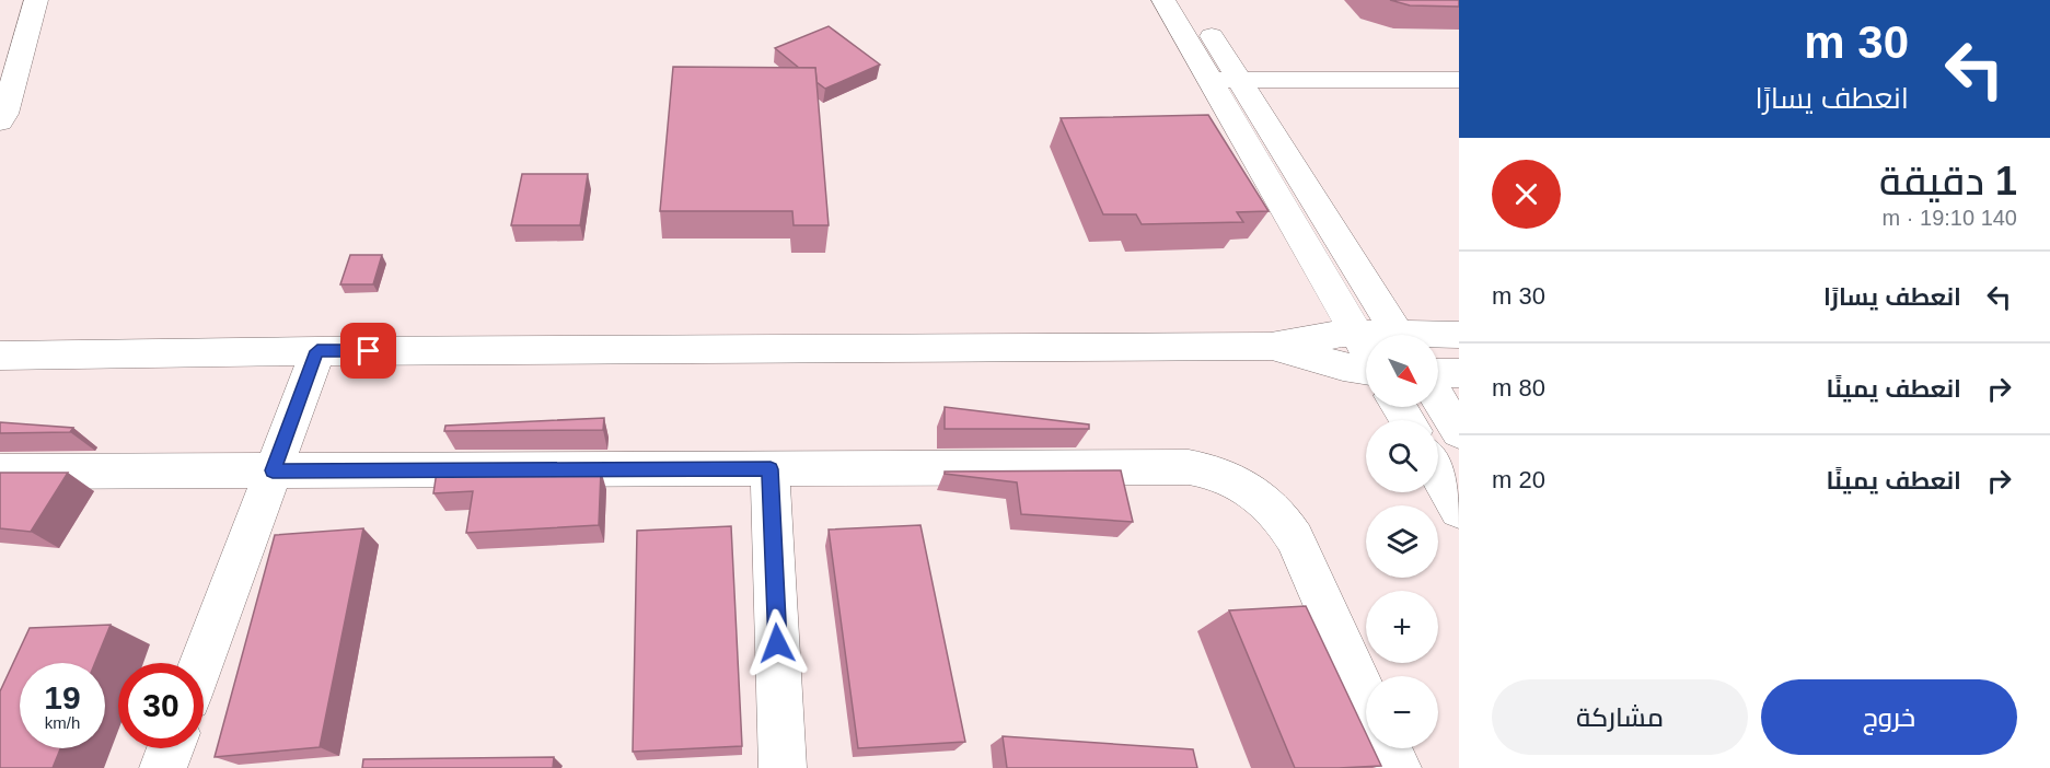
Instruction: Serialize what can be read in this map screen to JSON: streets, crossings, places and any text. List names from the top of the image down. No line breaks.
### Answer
{"north":"bottom right","page":{"turn":["30 m","انعطف يسارًا"],"heading":["1 دقيقة","140 m · 19:10"],"list":[{"name":"انعطف يسارًا","value":"30 m"},{"name":"انعطف يمينًا","value":"80 m"},{"name":"انعطف يمينًا","value":"20 m"}],"map_buttons":["+","−"],"speed":"19 km/h","limit":"30","buttons":["خروج","مشاركة"]}}
